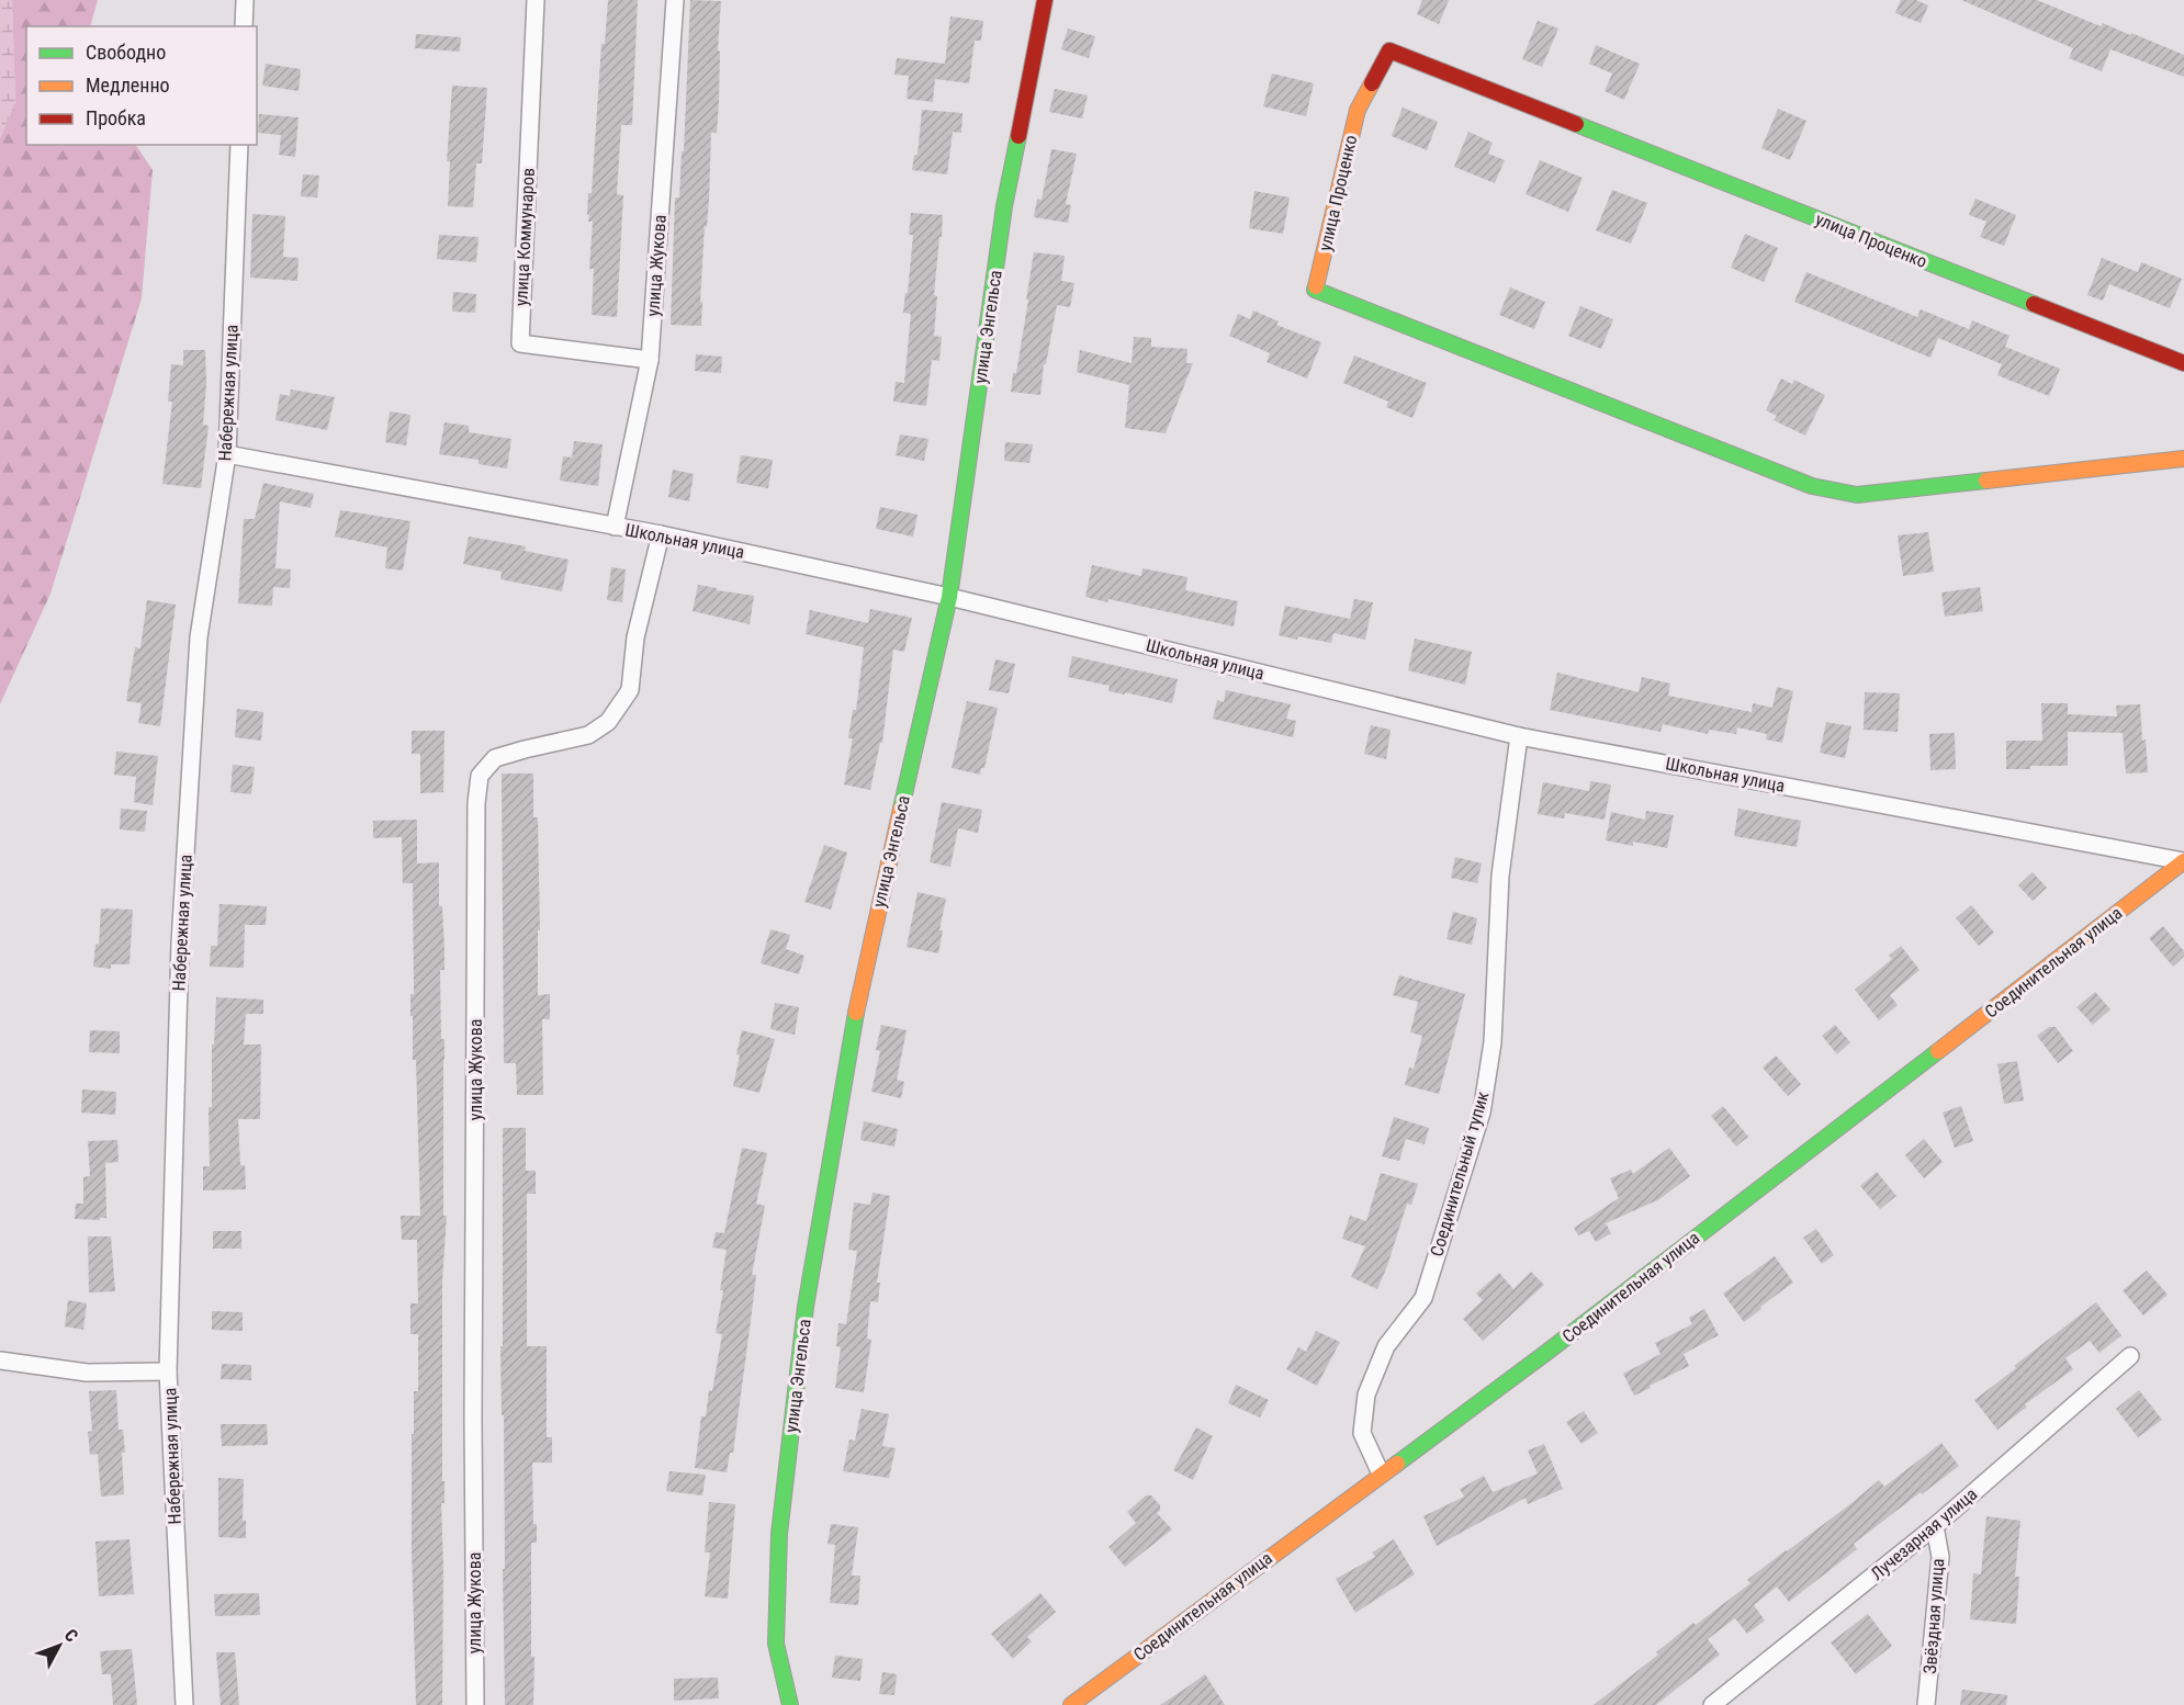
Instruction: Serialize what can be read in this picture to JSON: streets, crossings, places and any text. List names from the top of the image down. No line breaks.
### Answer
{"streets":{"street":["улица Проценко","улица Коммунаров","улица Жукова","улица Энгельса","Набережная улица","Школьная улица","Соединительная улица","Соединительный тупик","Лучезарная улица","Звёздная улица"]},"crossings":[["улица Коммунаров","улица Жукова"],["улица Жукова","Школьная улица"],["улица Энгельса","Школьная улица"],["Набережная улица","Школьная улица"],["Школьная улица","Соединительная улица"],["Школьная улица","Соединительный тупик"],["Соединительная улица","Соединительный тупик"],["Лучезарная улица","Звёздная улица"]],"legend":["Свободно","Медленно","Пробка"],"north":"top right"}
